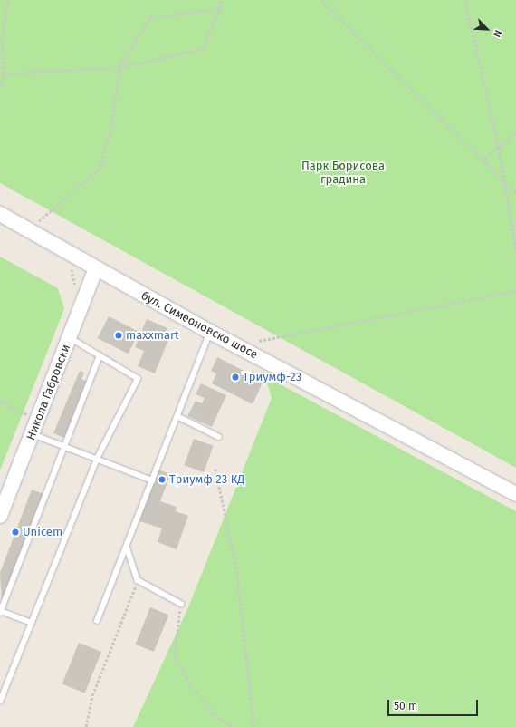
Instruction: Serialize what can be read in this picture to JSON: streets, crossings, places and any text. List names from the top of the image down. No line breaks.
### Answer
{"streets":{"main road":["бул. Симеоновско шосе","Никола Габровски"]},"crossings":[["бул. Симеоновско шосе","Никола Габровски"]],"parks":["Парк Борисова градина"],"places":["maxxmart","Триумф-23","Триумф 23 КД","Unicem"],"scale_bar":"50 m","north":"bottom right"}
